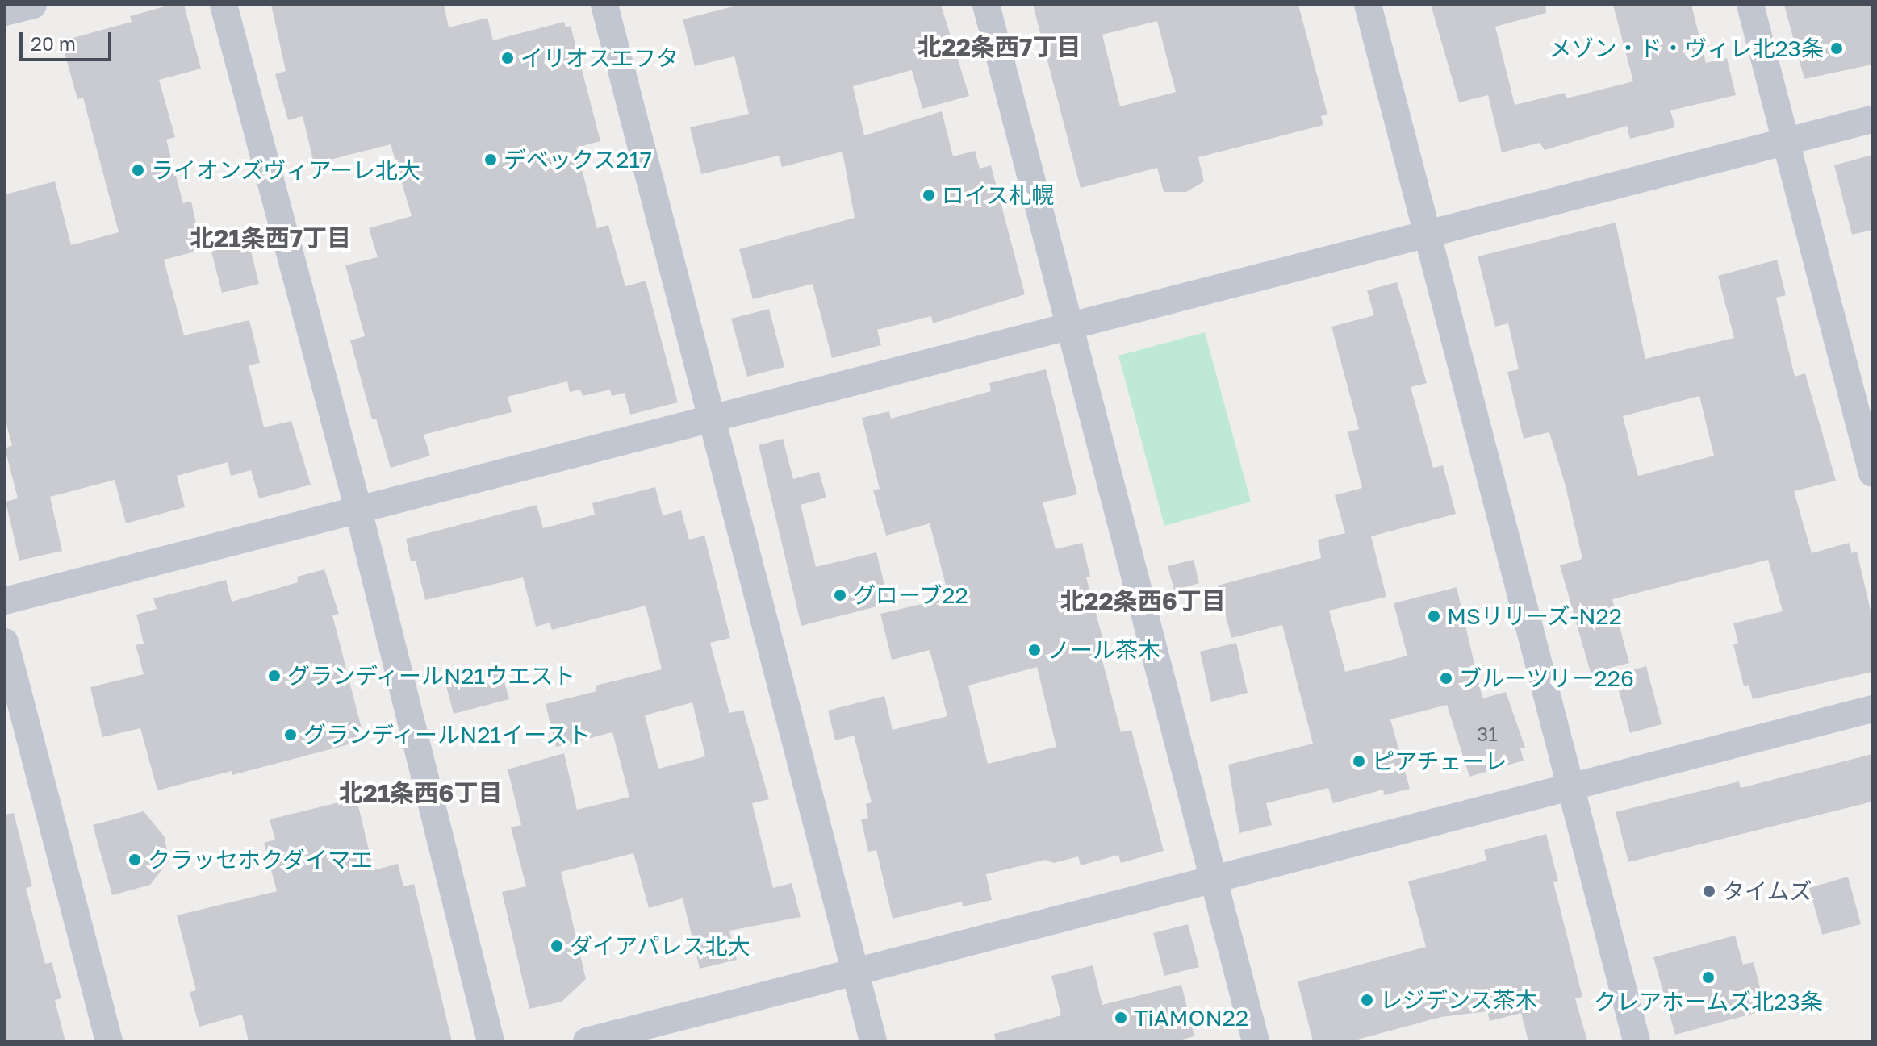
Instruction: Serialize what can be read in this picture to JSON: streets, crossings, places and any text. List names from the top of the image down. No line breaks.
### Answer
{"districts":["北22条西7丁目","北21条西7丁目","北22条西6丁目","北21条西6丁目"],"places":["メゾン・ド・ヴィレ北23条","イリオスエフタ","デベックス217","ライオンズヴィアーレ北大","ロイス札幌","グローブ22","MSリリーズ-N22","ノール茶木","グランディールN21ウエスト","ブルーツリー226","グランディールN21イースト","ピアチェーレ","クラッセホクダイマエ","タイムズ","ダイアパレス北大","クレアホームズ北23条","レジデンス茶木","TiAMON22"],"house_numbers":["31"],"scale_bar":"20 m"}
